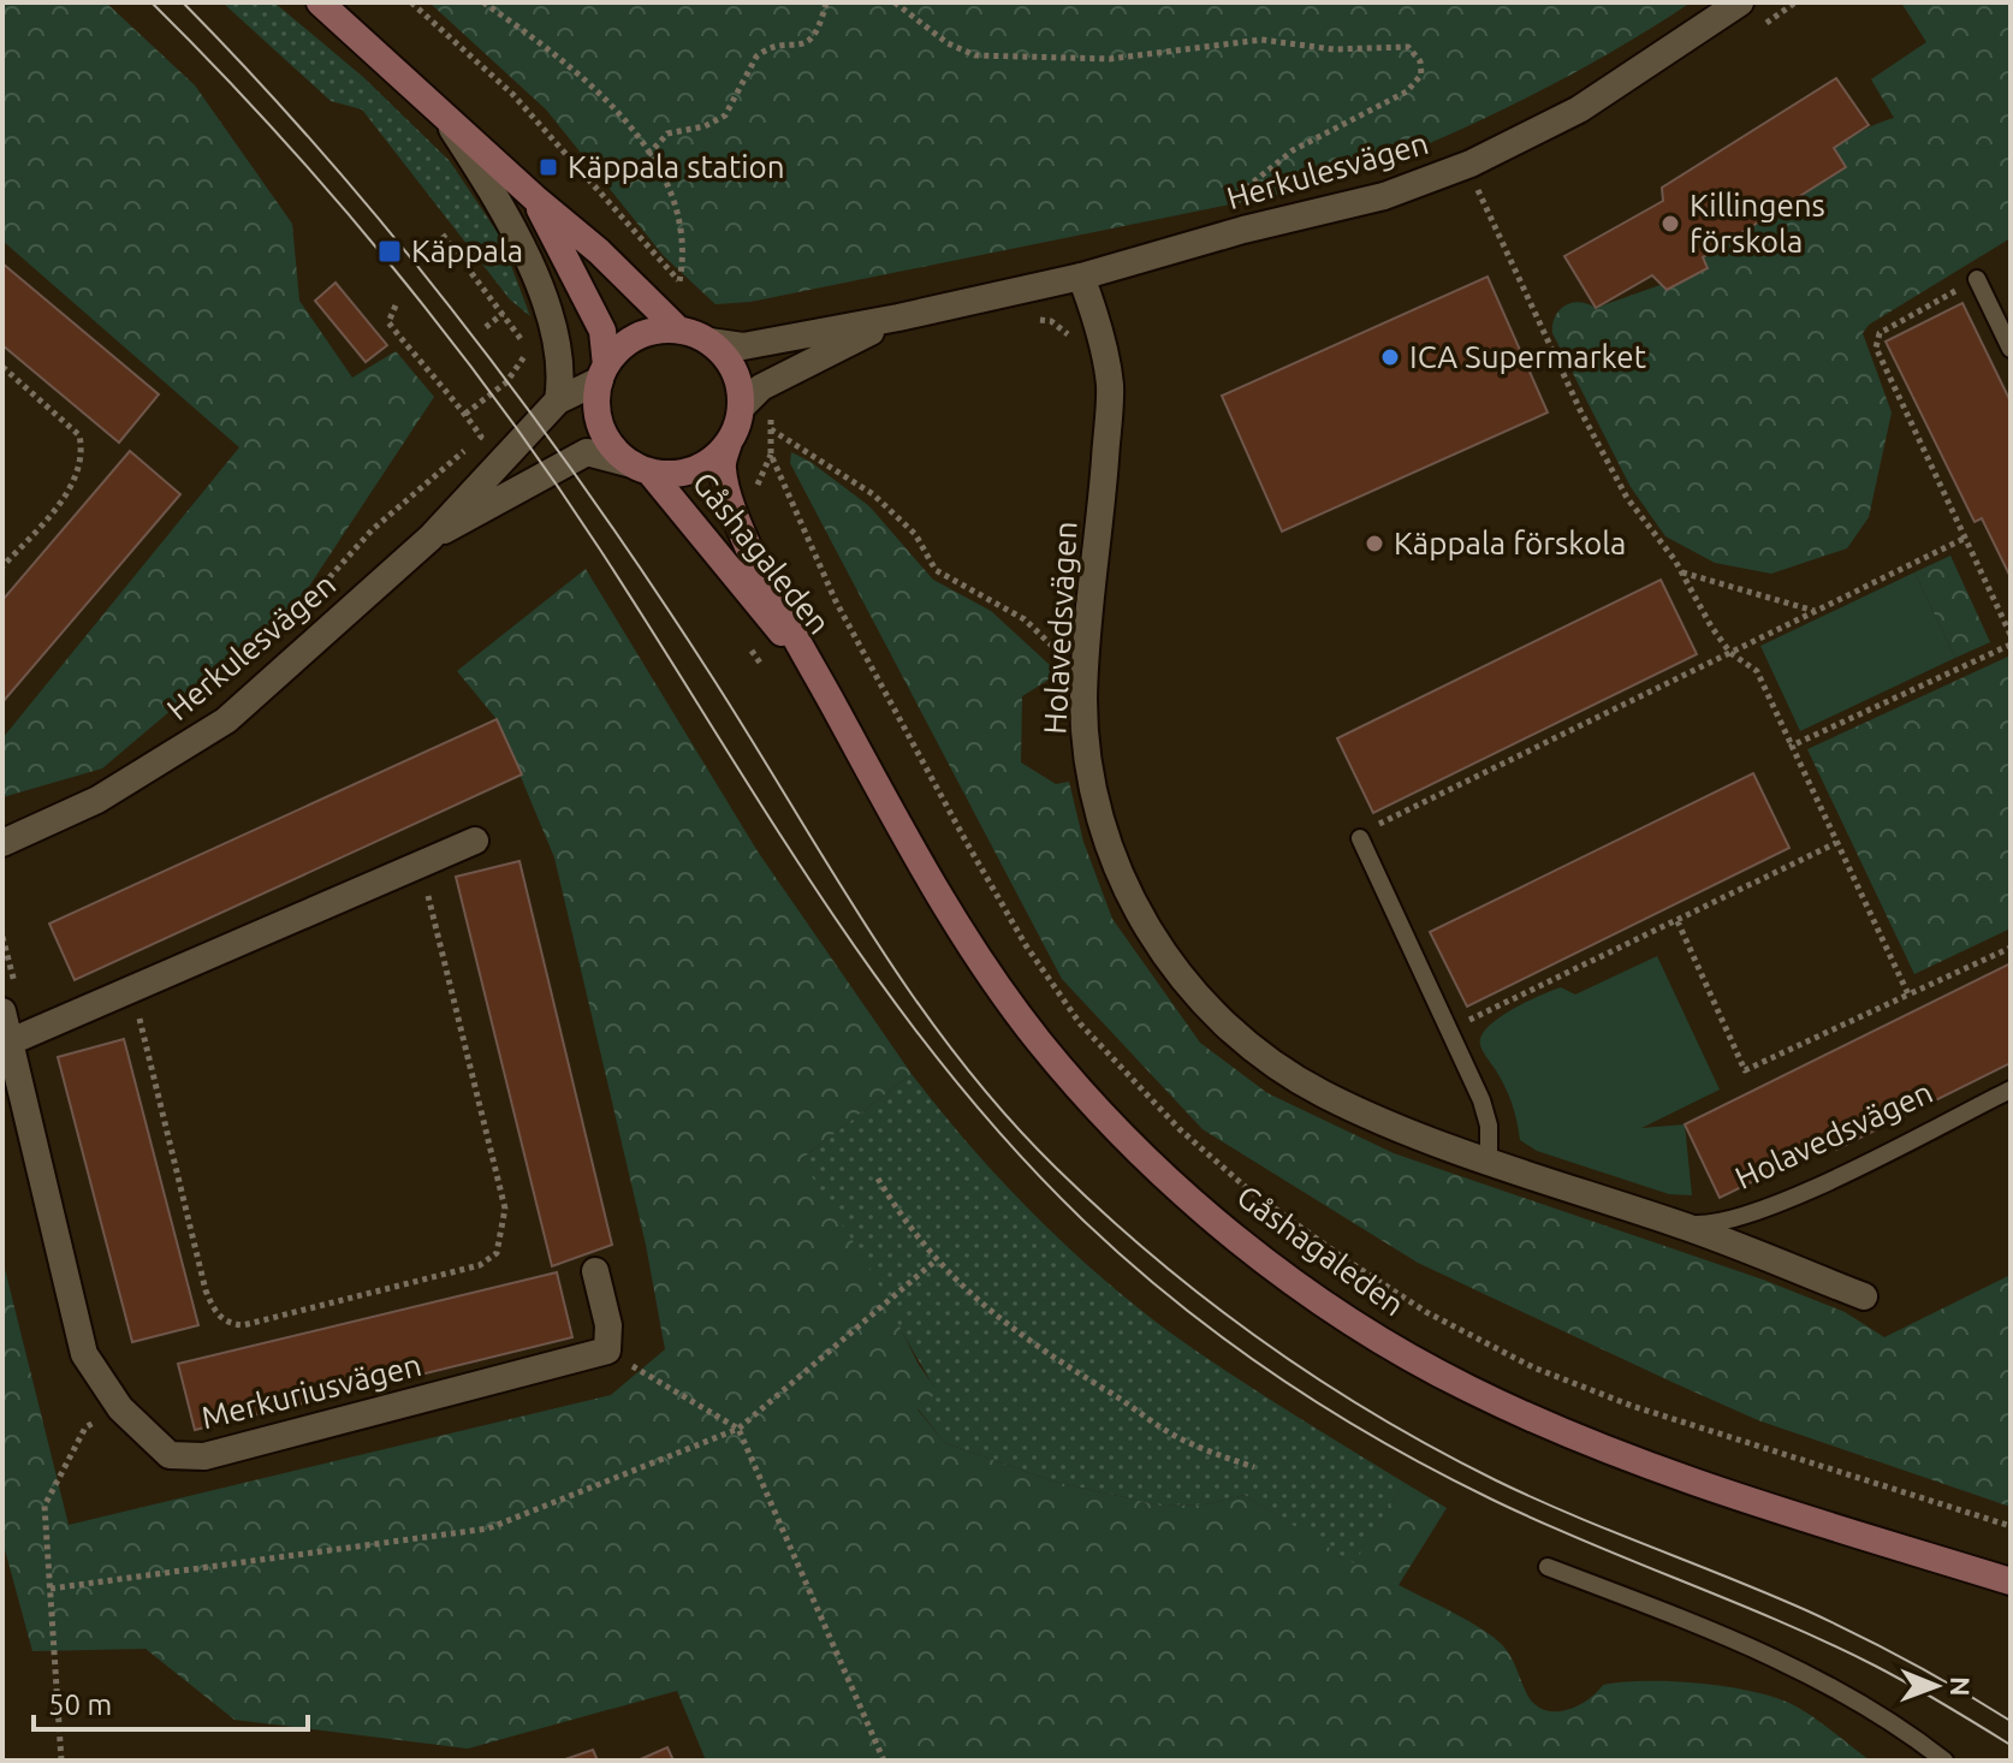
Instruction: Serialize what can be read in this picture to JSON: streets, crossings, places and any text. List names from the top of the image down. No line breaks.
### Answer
{"streets":{"main road":["Gåshagaleden"],"street":["Herkulesvägen","Holavedsvägen","Merkuriusvägen"]},"crossings":[["Herkulesvägen","Gåshagaleden"],["Herkulesvägen","Holavedsvägen"]],"places":{"transit":["Käppala station","Käppala"],"other":["Killingens förskola","ICA Supermarket","Käppala förskola"]},"scale_bar":"50 m","north":"right"}
